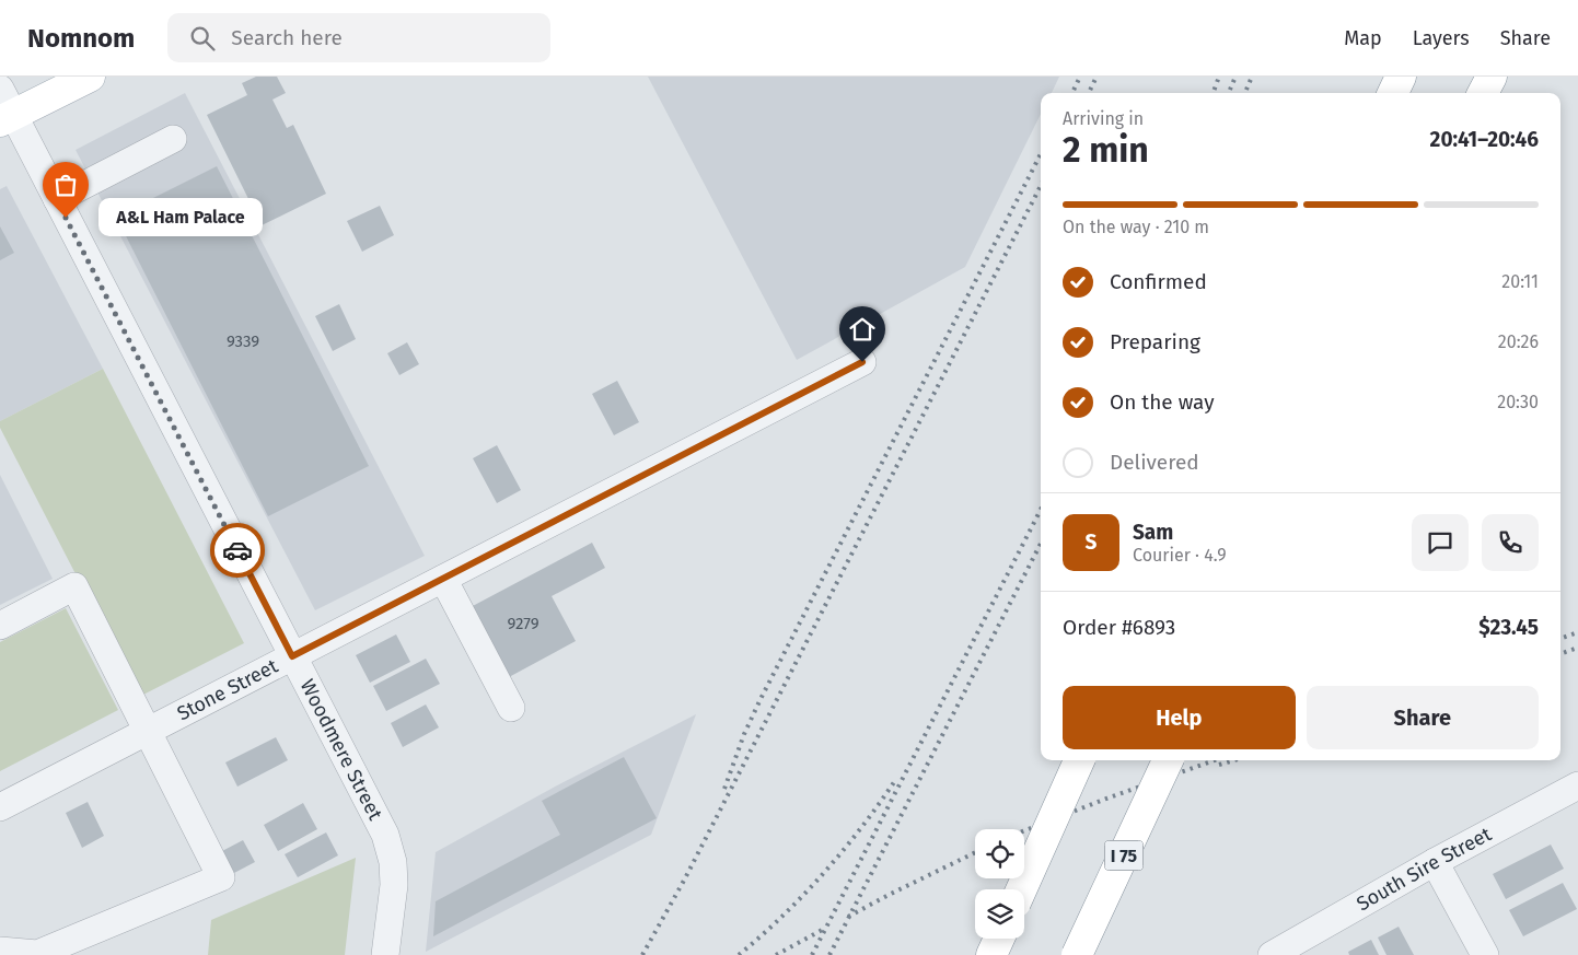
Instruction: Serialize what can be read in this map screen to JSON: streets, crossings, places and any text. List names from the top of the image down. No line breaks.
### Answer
{"streets":{"main road":["I 75"],"street":["Stone Street","Woodmere Street","South Sire Street"]},"crossings":[["Stone Street","Woodmere Street"]],"places":["A&L Ham Palace"],"house_numbers":["9339","9279"],"page":{"header":"Nomnom","search":"Search here","nav":["Map","Layers","Share"],"heading":["2 min","Arriving in","20:41–20:46"],"panel":["Sam","Courier · 4.9","Order #6893","$23.45"],"bar":"On the way · 210 m","bubble":"A&L Ham Palace","list":[["Confirmed","20:11"],["Preparing","20:26"],["On the way","20:30"],"Delivered"],"round":"S","buttons":["Help","Share"]}}
